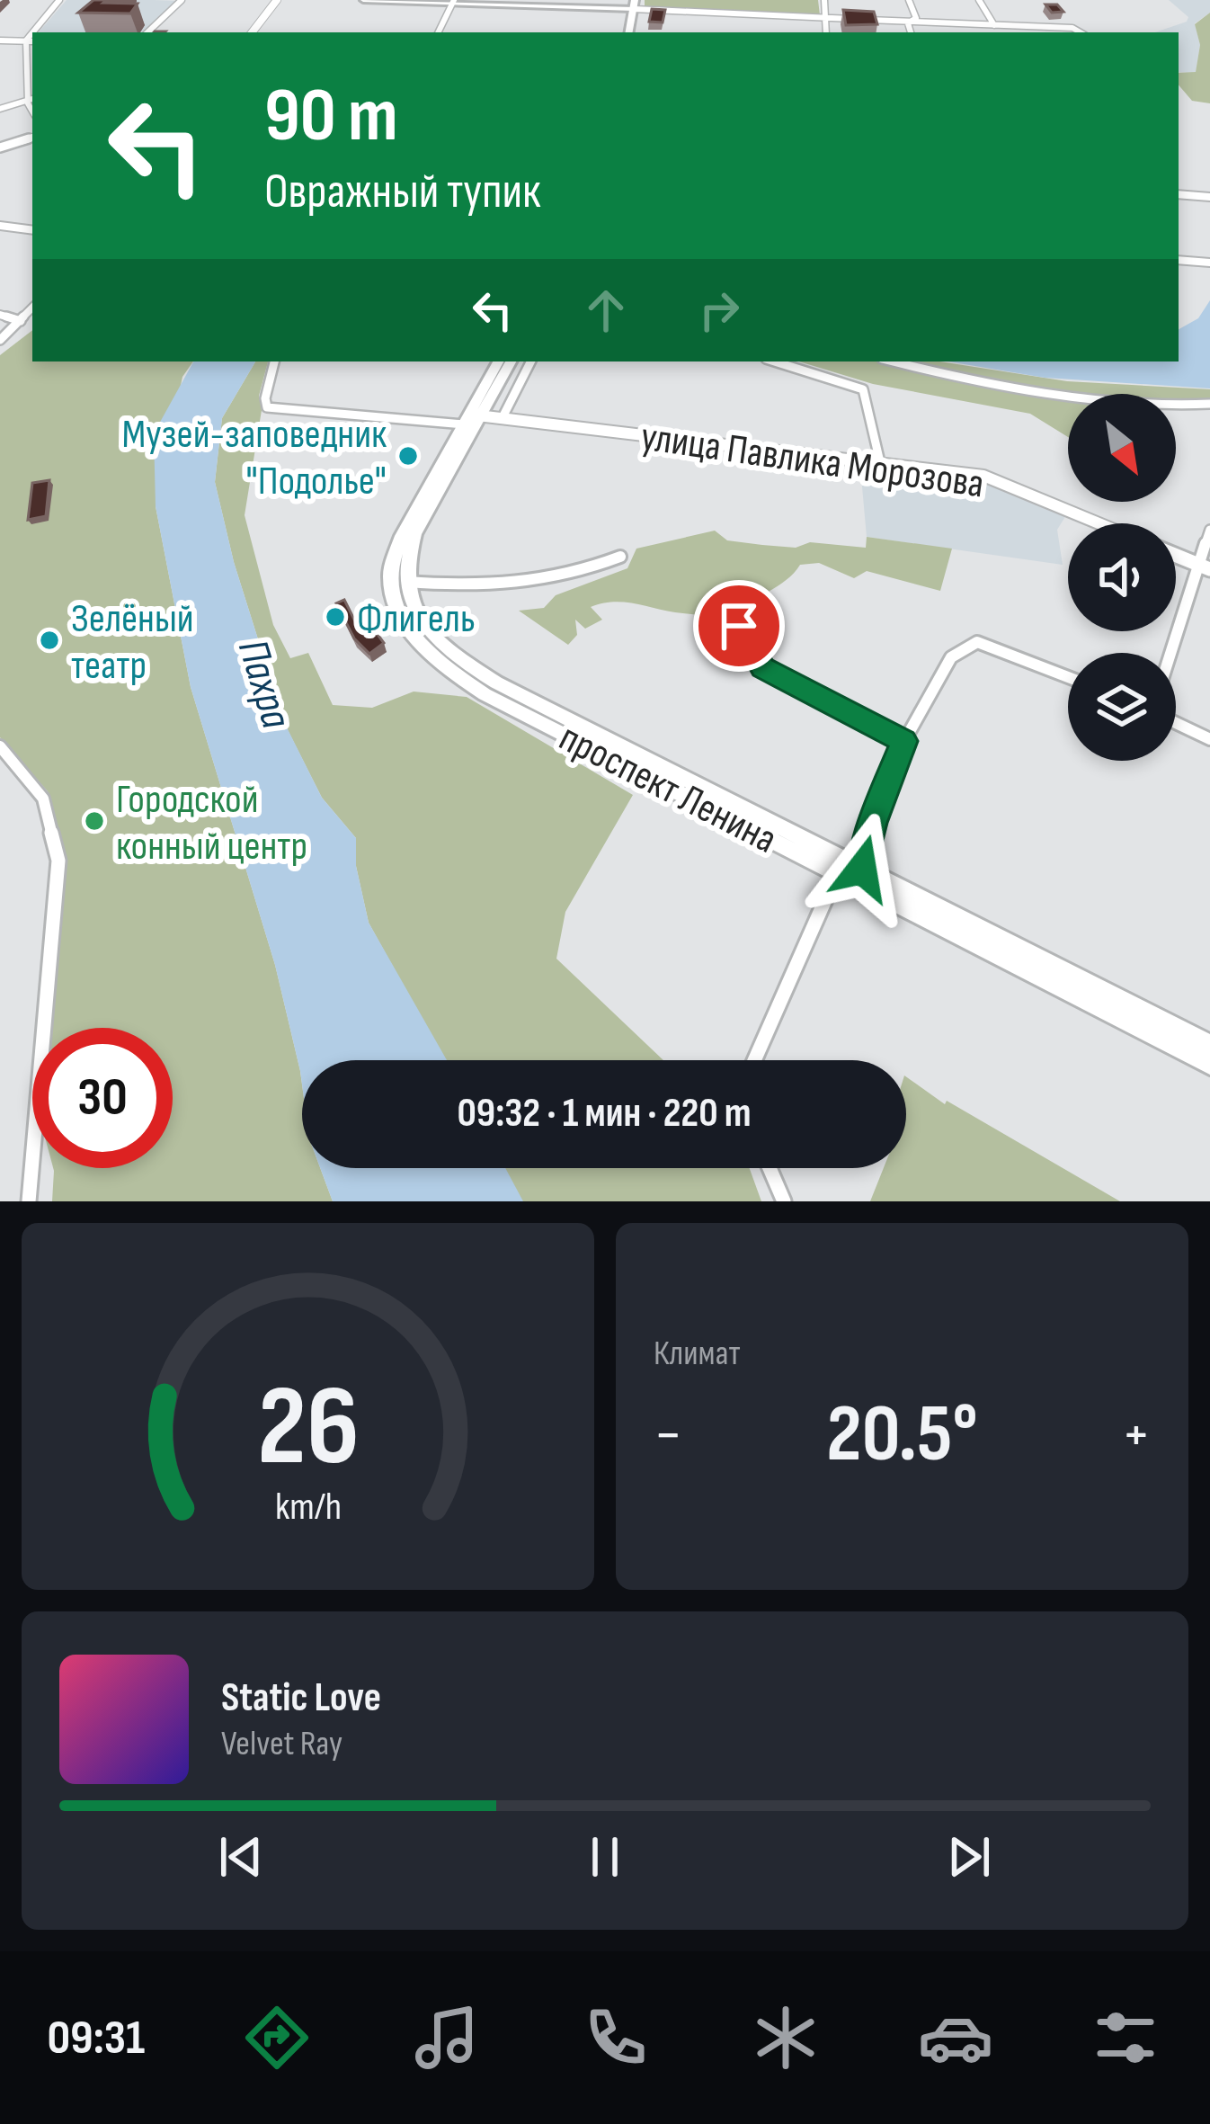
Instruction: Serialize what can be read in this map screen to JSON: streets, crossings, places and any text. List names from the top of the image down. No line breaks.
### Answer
{"streets":{"main road":["проспект Ленина"],"street":["улица Павлика Морозова"]},"crossings":[["улица Павлика Морозова","проспект Ленина"]],"water":["Пахра"],"places":["Музей-заповедник \"Подолье\"","Флигель","Зелёный театр","Городской конный центр"],"north":"bottom right","page":{"turn":["90 m","Овражный тупик"],"limit":"30","trip":"09:32 · 1 мин · 220 m","tile":"Климат","heat":["−","20.5°","+"],"song":["Static Love","Velvet Ray"],"tabs":"09:31","gauge":["26","km/h"]}}
